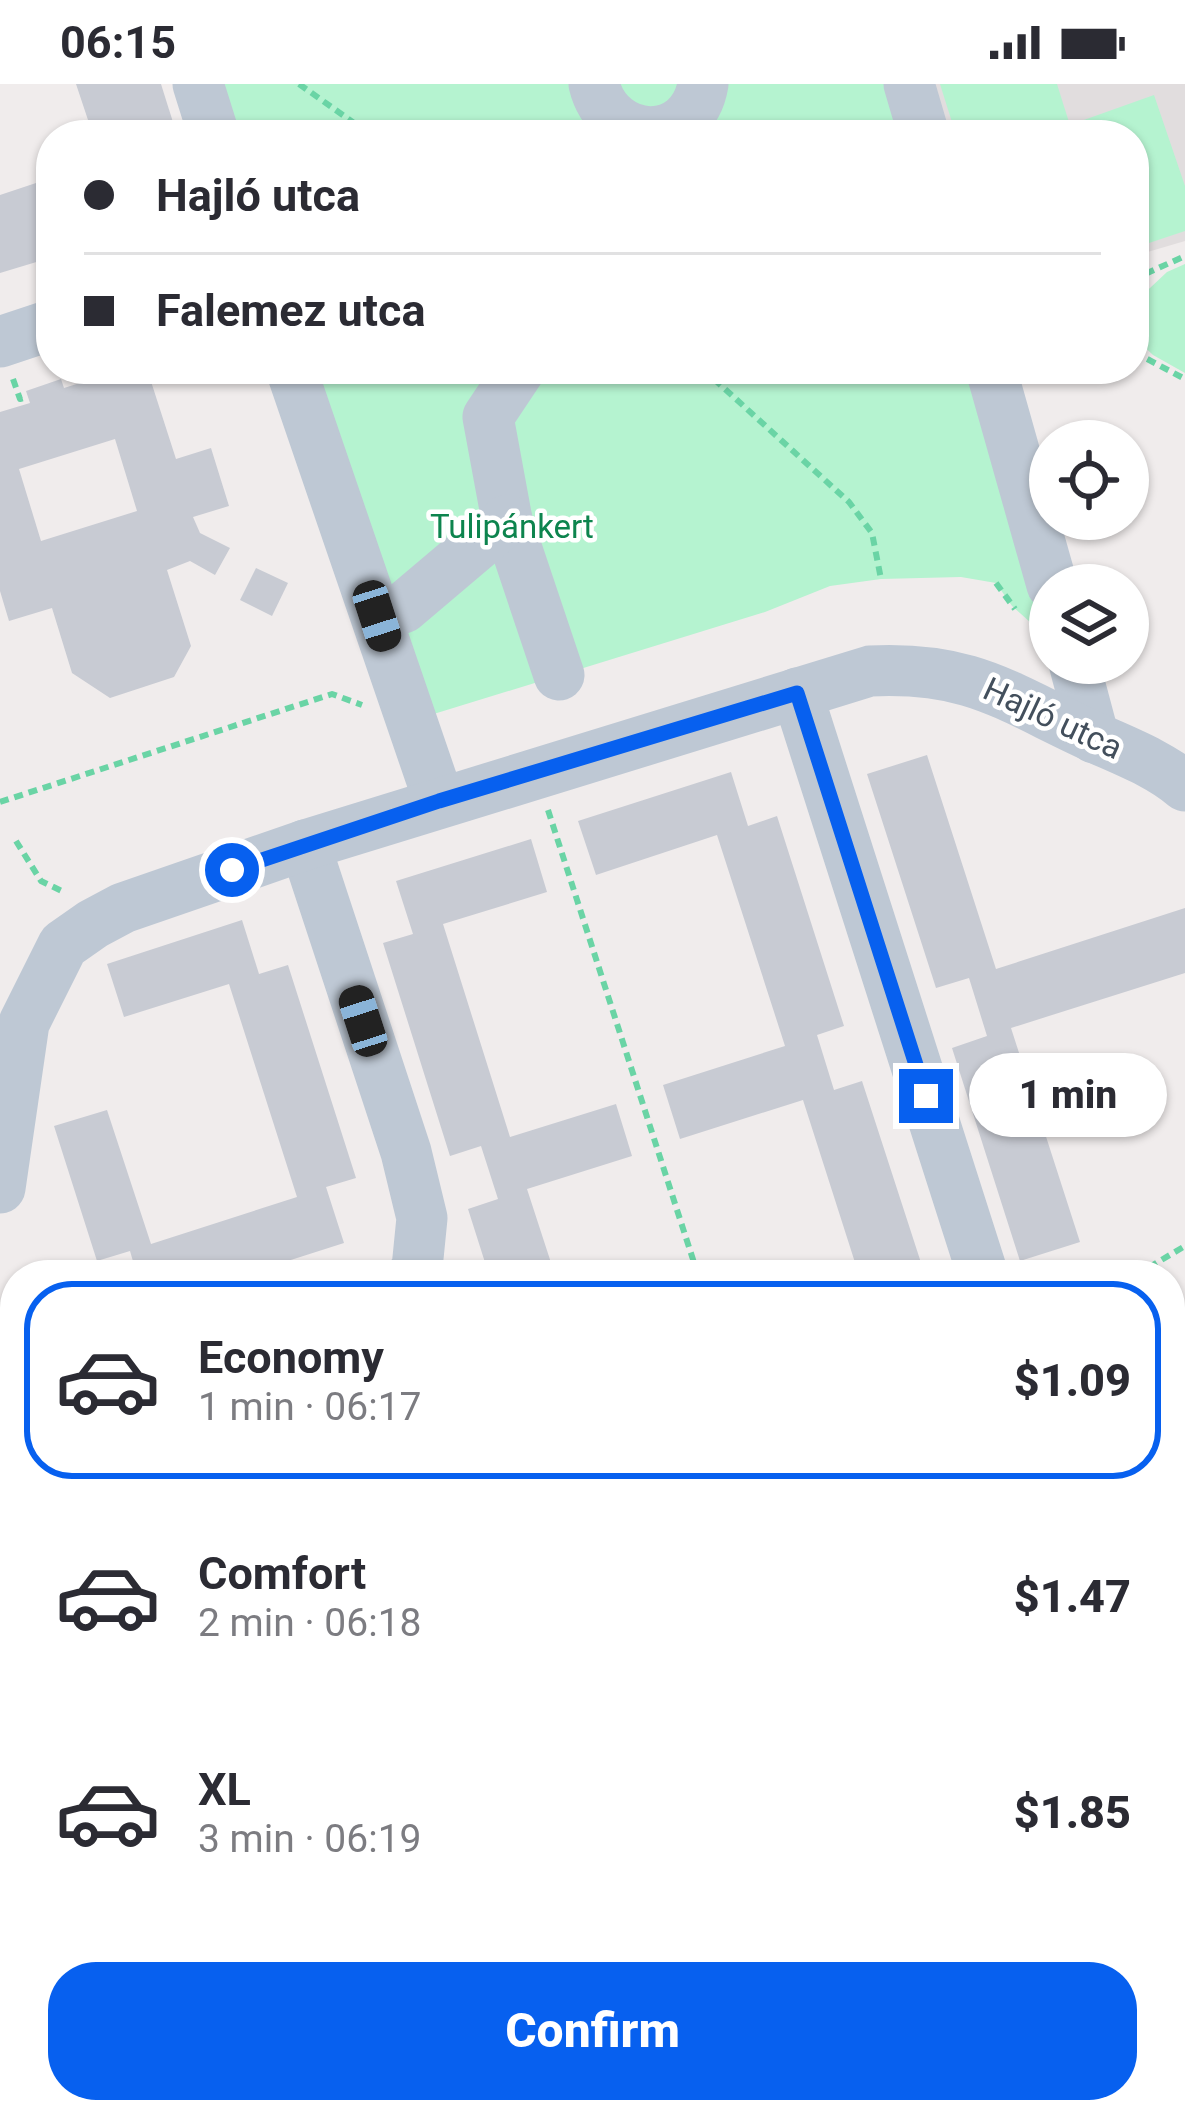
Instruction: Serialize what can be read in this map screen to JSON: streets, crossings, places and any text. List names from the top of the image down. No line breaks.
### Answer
{"streets":{"street":["Hajló utca"]},"parks":["Tulipánkert"],"page":{"status":"06:15","banner":["Hajló utca","Falemez utca"],"bubble":"1 min","list":[{"name":"Economy","note":"1 min · 06:17","value":"$1.09"},{"name":"Comfort","note":"2 min · 06:18","value":"$1.47"},{"name":"XL","note":"3 min · 06:19","value":"$1.85"}],"buttons":"Confirm"}}
